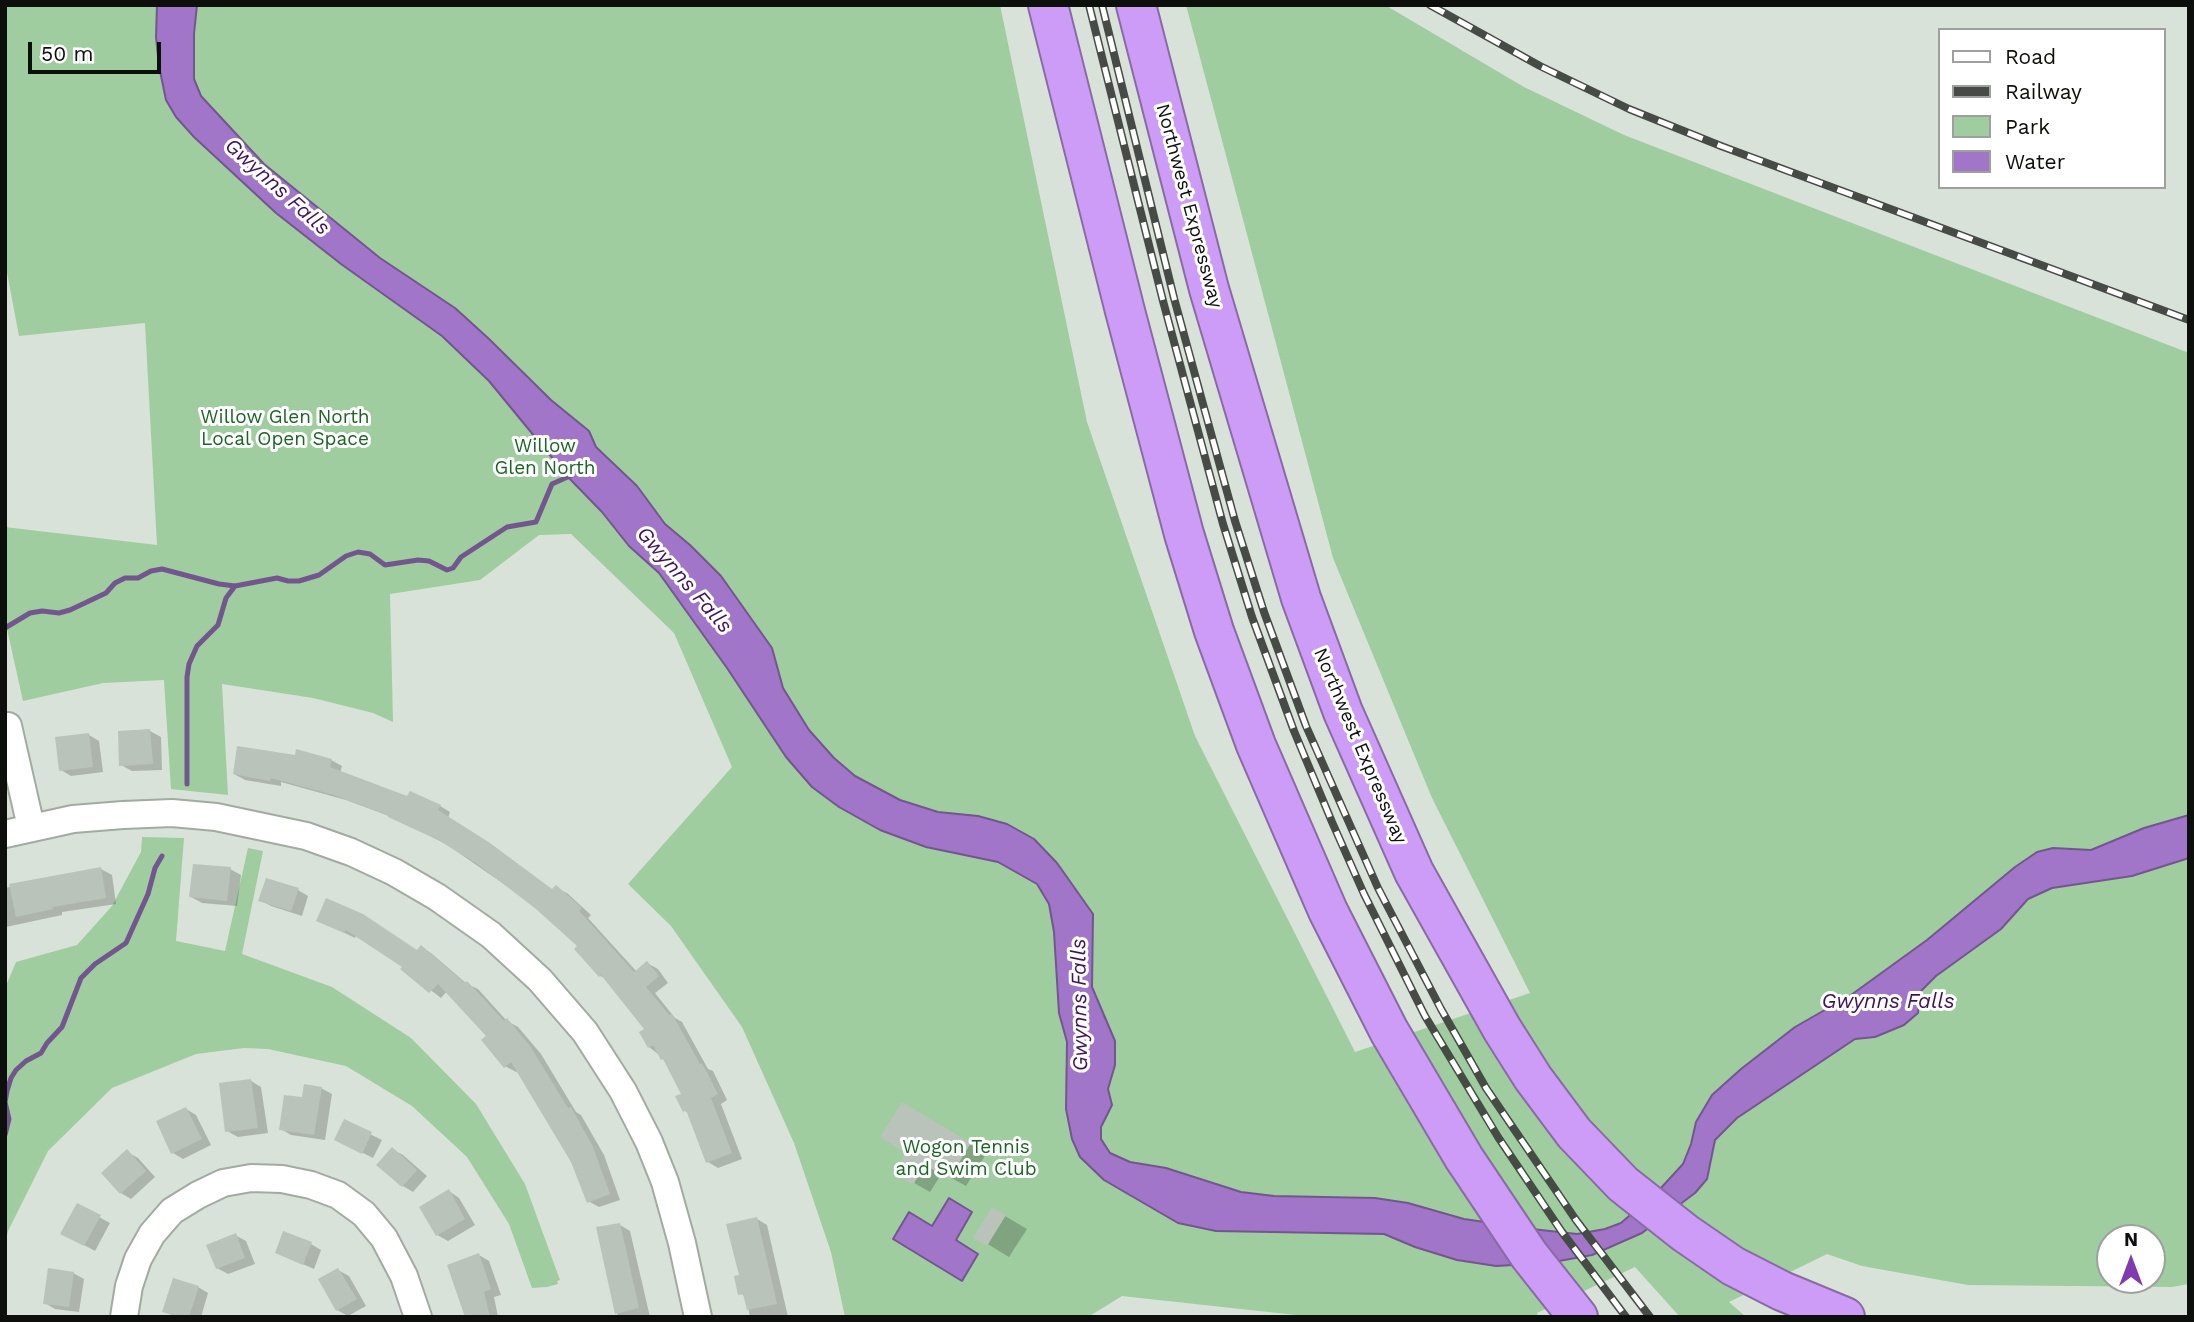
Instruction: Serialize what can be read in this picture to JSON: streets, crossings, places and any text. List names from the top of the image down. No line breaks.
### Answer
{"streets":{"highway":["Northwest Expressway"]},"water":["Gwynns Falls"],"parks":["Willow Glen North Local Open Space","Willow Glen North","Wogon Tennis and Swim Club"],"legend":["Road","Railway","Park","Water"],"scale_bar":"50 m","north":"top"}
